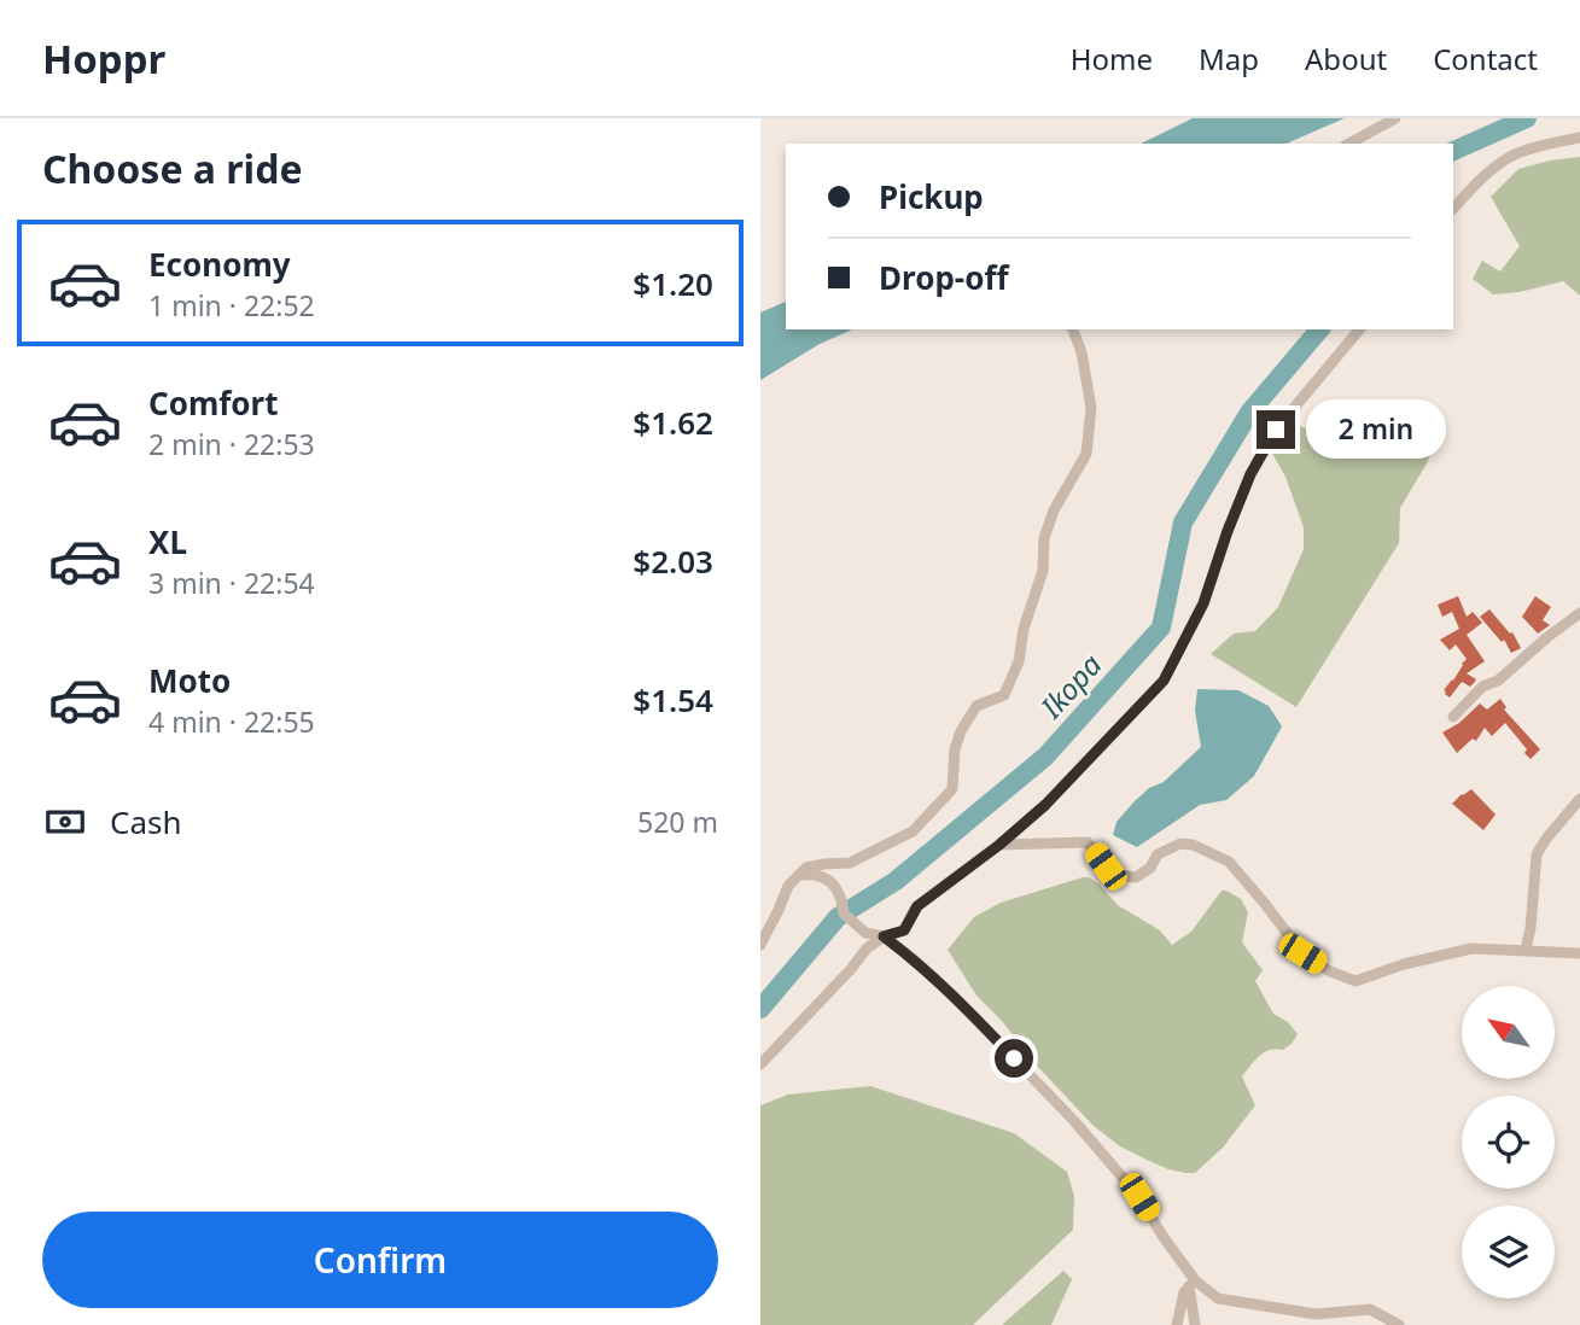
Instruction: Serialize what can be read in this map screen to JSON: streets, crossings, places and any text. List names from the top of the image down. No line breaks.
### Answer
{"water":["Ikopa"],"north":"top left","page":{"header":"Hoppr","nav":["Home","Map","About","Contact"],"heading":"Choose a ride","banner":["Pickup","Drop-off"],"list":[{"name":"Economy","note":"1 min · 22:52","value":"$1.20"},{"name":"Comfort","note":"2 min · 22:53","value":"$1.62"},{"name":"XL","note":"3 min · 22:54","value":"$2.03"},{"name":"Moto","note":"4 min · 22:55","value":"$1.54"}],"bubble":"2 min","pay":["Cash","520 m"],"buttons":"Confirm"}}
